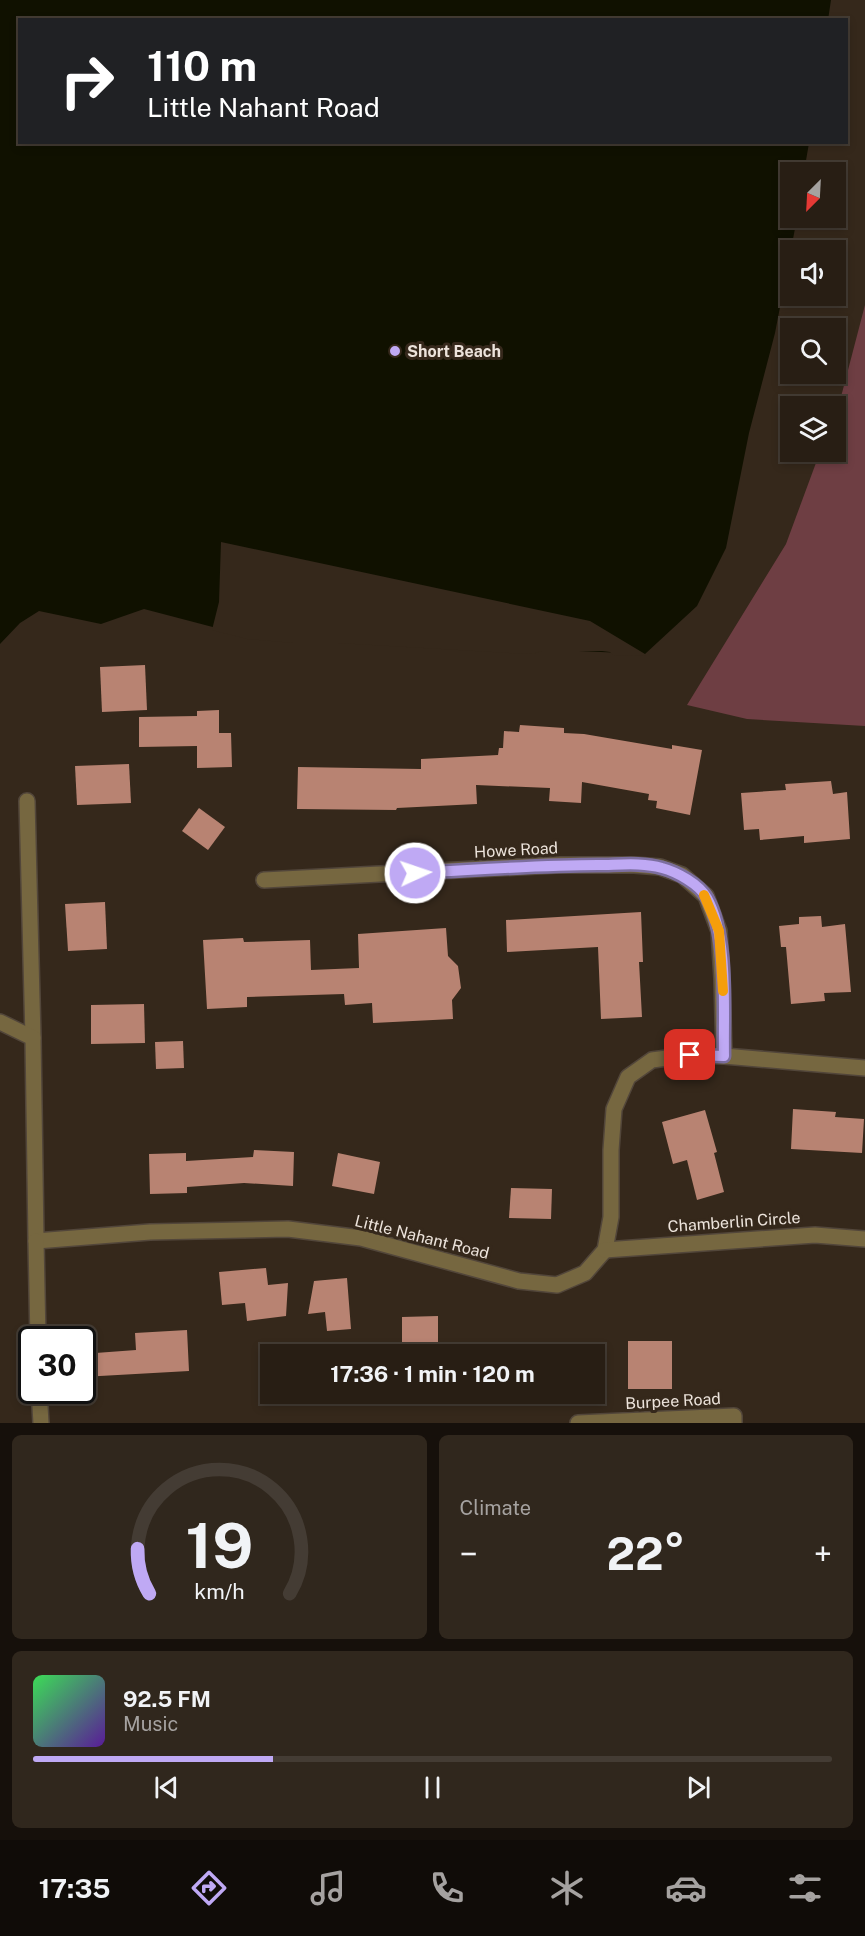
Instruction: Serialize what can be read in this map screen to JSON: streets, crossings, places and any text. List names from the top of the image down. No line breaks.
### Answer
{"streets":{"street":["Howe Road","Chamberlin Circle","Little Nahant Road","Burpee Road"]},"crossings":[["Chamberlin Circle","Little Nahant Road"]],"places":["Short Beach"],"north":"bottom left","page":{"turn":["110 m","Little Nahant Road"],"limit":"30","trip":"17:36 · 1 min · 120 m","tile":"Climate","heat":["−","22°","+"],"song":["92.5 FM","Music"],"tabs":"17:35","gauge":["19","km/h"]}}
